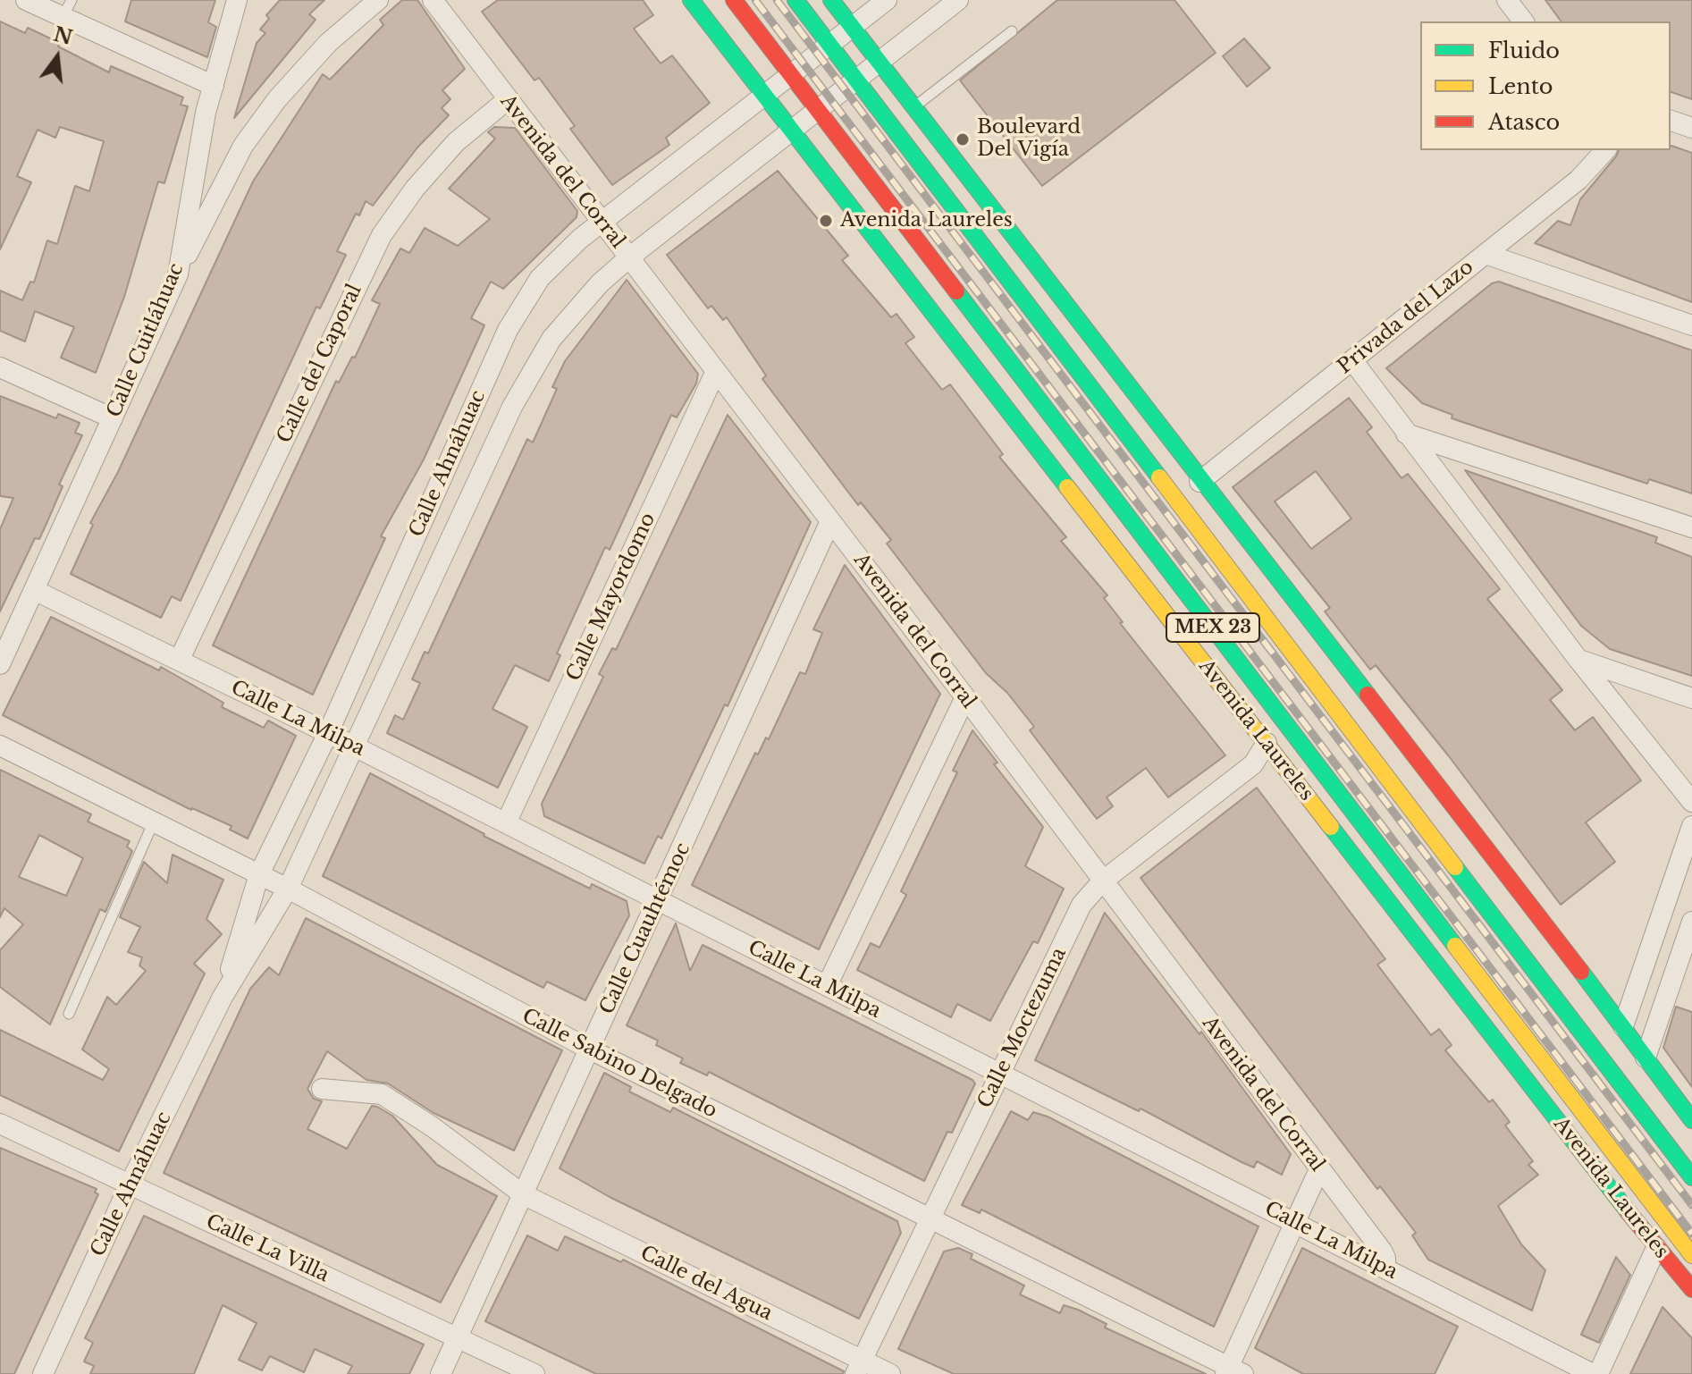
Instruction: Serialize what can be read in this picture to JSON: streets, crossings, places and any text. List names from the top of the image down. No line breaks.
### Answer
{"streets":{"main road":["MEX 23","Avenida Laureles"],"street":["Avenida del Corral","Privada del Lazo","Calle Cuitláhuac","Calle del Caporal","Calle Ahnáhuac","Calle Mayordomo","Calle La Milpa","Calle Cuauhtémoc","Calle Moctezuma","Calle Sabino Delgado","Calle La Villa","Calle del Agua"]},"crossings":[["Avenida del Corral","Calle del Caporal"],["Avenida del Corral","Calle Ahnáhuac"],["Avenida del Corral","Calle Mayordomo"],["Avenida del Corral","Calle La Milpa"],["Avenida del Corral","Calle Cuauhtémoc"],["Avenida del Corral","Calle Moctezuma"],["Calle Cuitláhuac","Calle La Milpa"],["Calle del Caporal","Calle La Milpa"],["Calle Ahnáhuac","MEX 23"],["Calle Ahnáhuac","Calle La Milpa"],["Calle Ahnáhuac","Avenida Laureles"],["Calle Ahnáhuac","Calle Sabino Delgado"],["Calle Ahnáhuac","Calle La Villa"],["Calle Mayordomo","Calle La Milpa"],["Calle La Milpa","Calle Cuauhtémoc"],["Calle La Milpa","Calle Moctezuma"],["Avenida Laureles","Calle Moctezuma"],["Calle Cuauhtémoc","Calle Sabino Delgado"],["Calle Cuauhtémoc","Calle La Villa"],["Calle Cuauhtémoc","Calle del Agua"],["Calle Moctezuma","Calle Sabino Delgado"],["Calle Moctezuma","Calle del Agua"]],"places":["Boulevard Del Vigía","Avenida Laureles"],"legend":["Fluido","Lento","Atasco"],"north":"top"}
